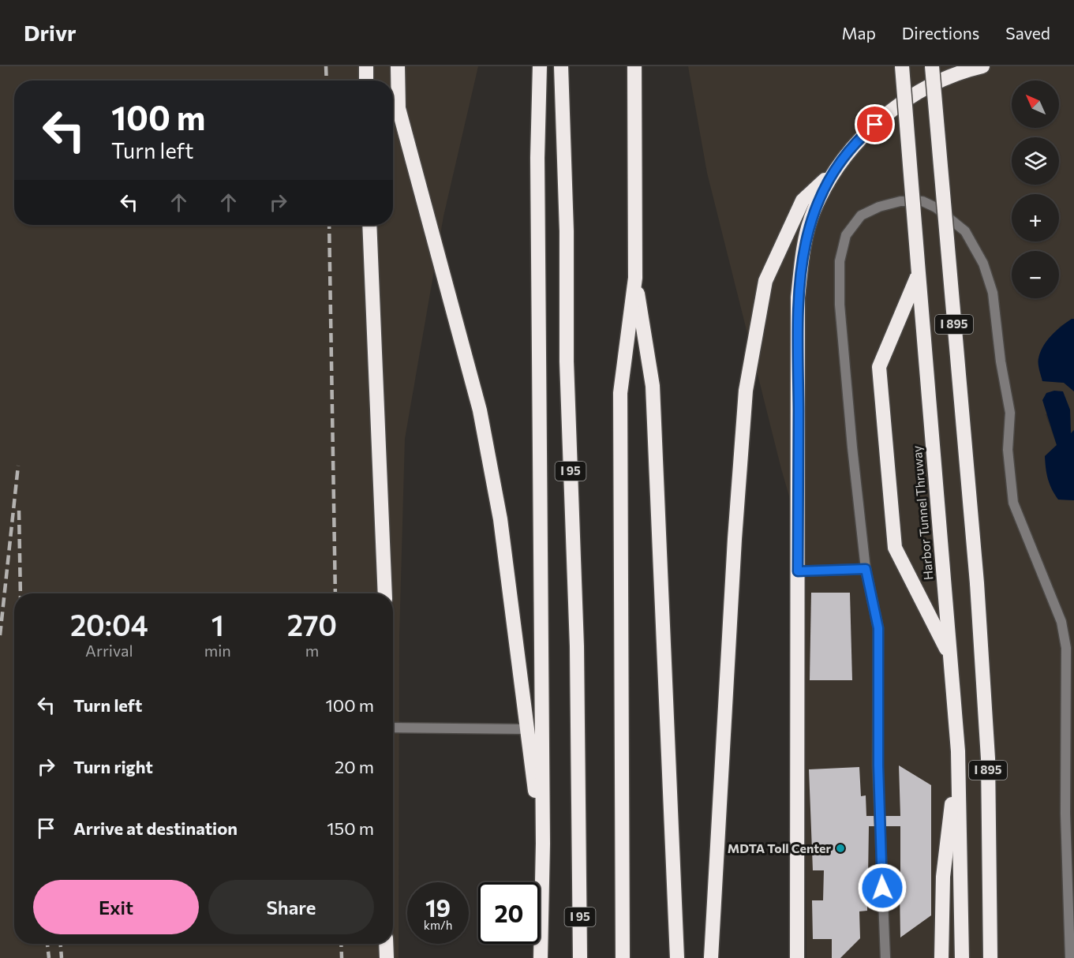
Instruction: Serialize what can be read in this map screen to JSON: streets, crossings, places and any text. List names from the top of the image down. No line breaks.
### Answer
{"streets":{"highway":["I 895","I 95","Harbor Tunnel Thruway"]},"places":["MDTA Toll Center"],"north":"top left","page":{"header":"Drivr","nav":["Map","Directions","Saved"],"map_buttons":["+","−"],"turn":["100 m","Turn left"],"eta":["20:04","Arrival","1","min","270","m"],"list":[{"name":"Turn left","value":"100 m"},{"name":"Turn right","value":"20 m"},{"name":"Arrive at destination","value":"150 m"}],"buttons":["Exit","Share"],"speed":"19 km/h","limit":"20"}}
